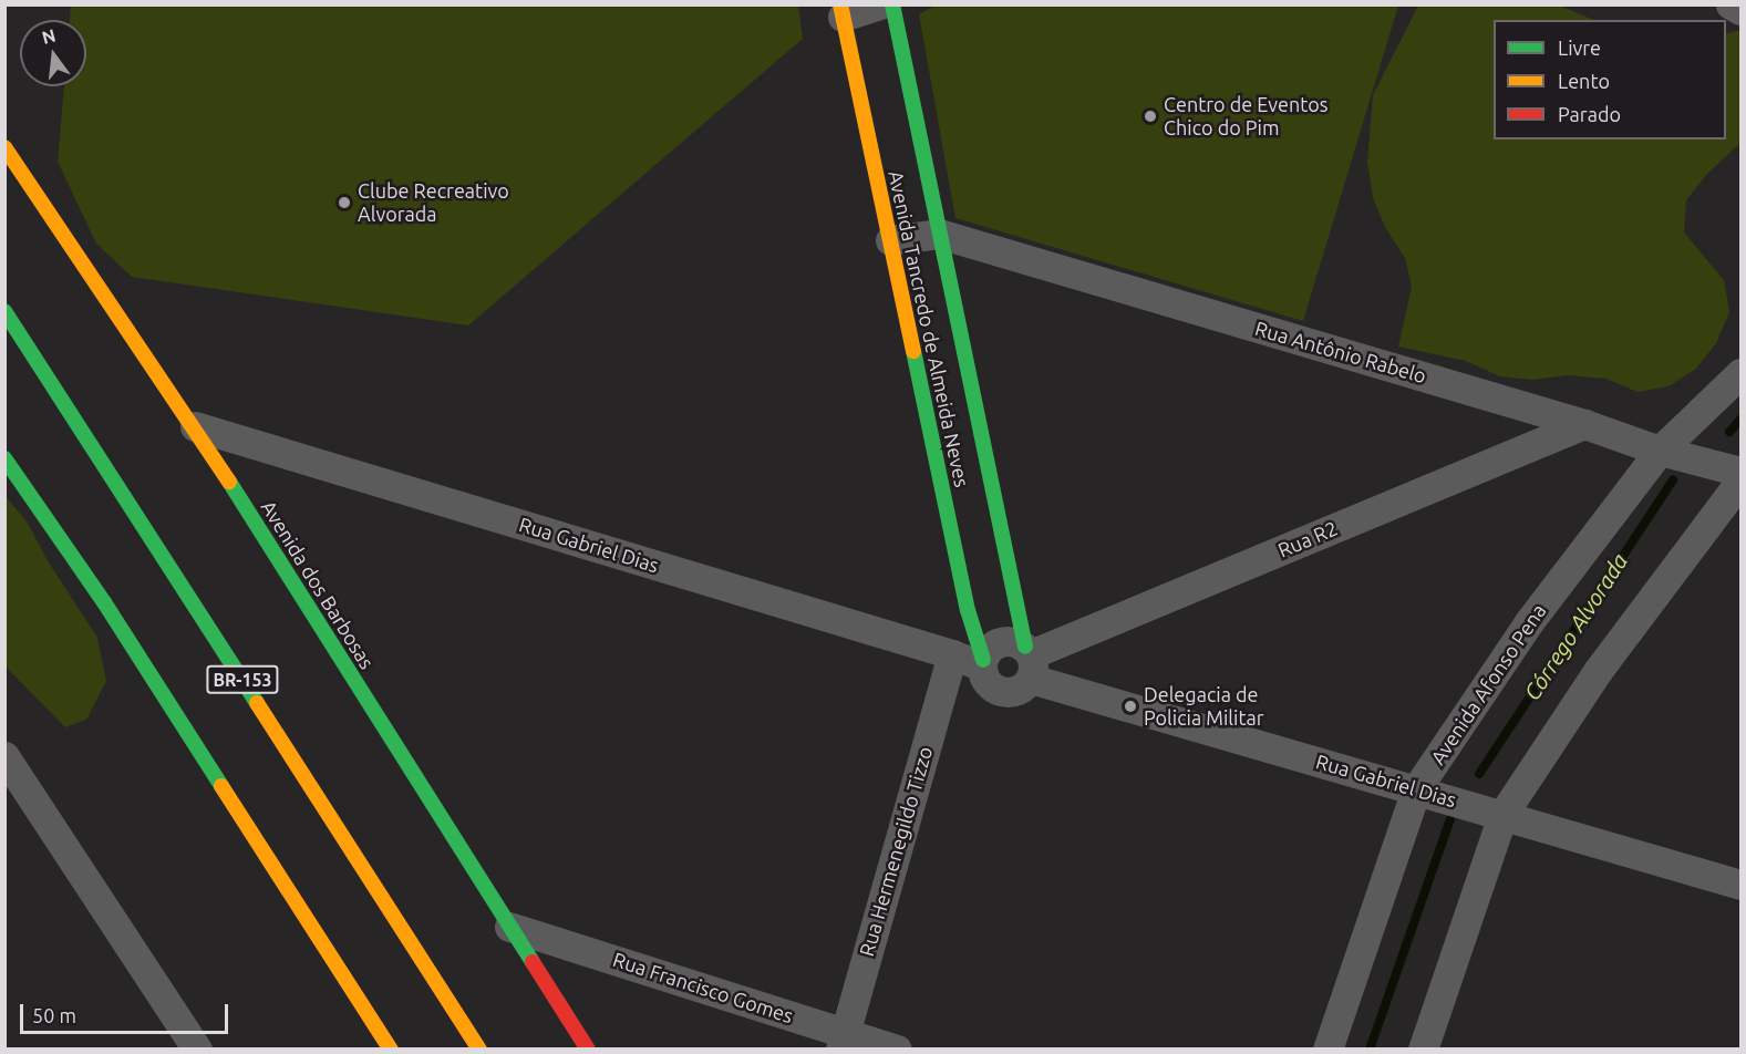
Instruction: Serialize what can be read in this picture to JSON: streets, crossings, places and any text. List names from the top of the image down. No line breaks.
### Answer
{"streets":{"main road":["Avenida Tancredo de Almeida Neves","Avenida dos Barbosas","BR-153"],"street":["Rua Antônio Rabelo","Rua R2","Rua Gabriel Dias","Avenida Afonso Pena","Rua Hermenegildo Tizzo","Rua Francisco Gomes"]},"crossings":[["Avenida Tancredo de Almeida Neves","Rua Antônio Rabelo"],["Avenida Tancredo de Almeida Neves","Rua R2"],["Avenida Tancredo de Almeida Neves","Rua Gabriel Dias"],["Rua Antônio Rabelo","Rua R2"],["Rua Antônio Rabelo","Avenida Afonso Pena"],["Rua R2","Rua Gabriel Dias"],["Rua Gabriel Dias","Avenida dos Barbosas"],["Rua Gabriel Dias","Avenida Afonso Pena"],["Rua Gabriel Dias","Rua Hermenegildo Tizzo"],["Avenida dos Barbosas","Rua Francisco Gomes"],["Rua Hermenegildo Tizzo","Rua Francisco Gomes"]],"water":["Córrego Alvorada"],"places":["Centro de Eventos Chico do Pim","Clube Recreativo Alvorada","Delegacia de Policia Militar"],"legend":["Livre","Lento","Parado"],"scale_bar":"50 m","north":"top"}
